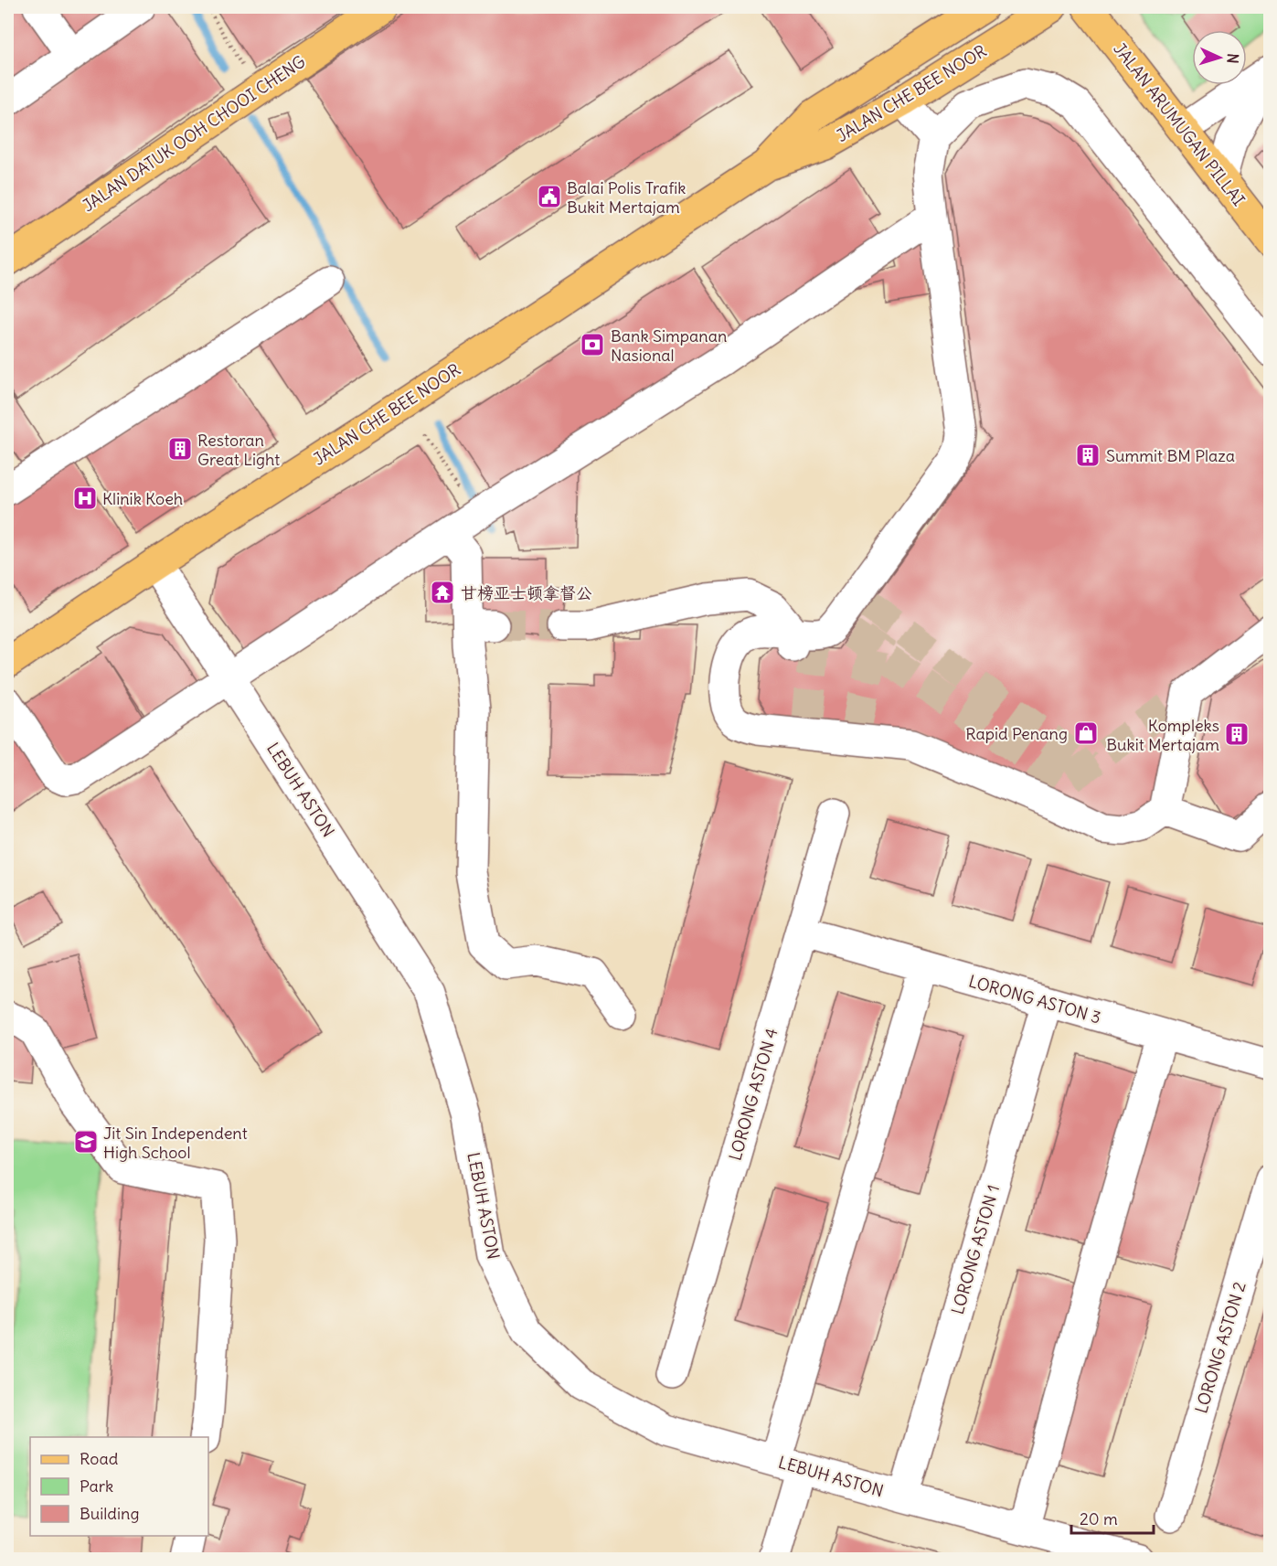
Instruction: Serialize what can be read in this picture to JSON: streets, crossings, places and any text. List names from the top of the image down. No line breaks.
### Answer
{"streets":{"main road":["JALAN CHE BEE NOOR","JALAN ARUMUGAN PILLAI","JALAN DATUK OOH CHOOI CHENG"],"street":["LEBUH ASTON","LORONG ASTON 3","LORONG ASTON 4","LORONG ASTON 1","LORONG ASTON 2"]},"crossings":[["JALAN CHE BEE NOOR","LEBUH ASTON"],["LEBUH ASTON","LORONG ASTON 1"],["LORONG ASTON 3","LORONG ASTON 4"],["LORONG ASTON 3","LORONG ASTON 1"]],"places":{"public building":["Balai Polis Trafik Bukit Mertajam"],"bank":["Bank Simpanan Nasional"],"building":["Restoran Great Light","Summit BM Plaza","Kompleks Bukit Mertajam"],"hospital":["Klinik Koeh"],"temple":["甘榜亚士顿拿督公"],"shop":["Rapid Penang"],"school or university":["Jit Sin Independent High School"]},"legend":["Road","Park","Building"],"scale_bar":"20 m","north":"right"}
